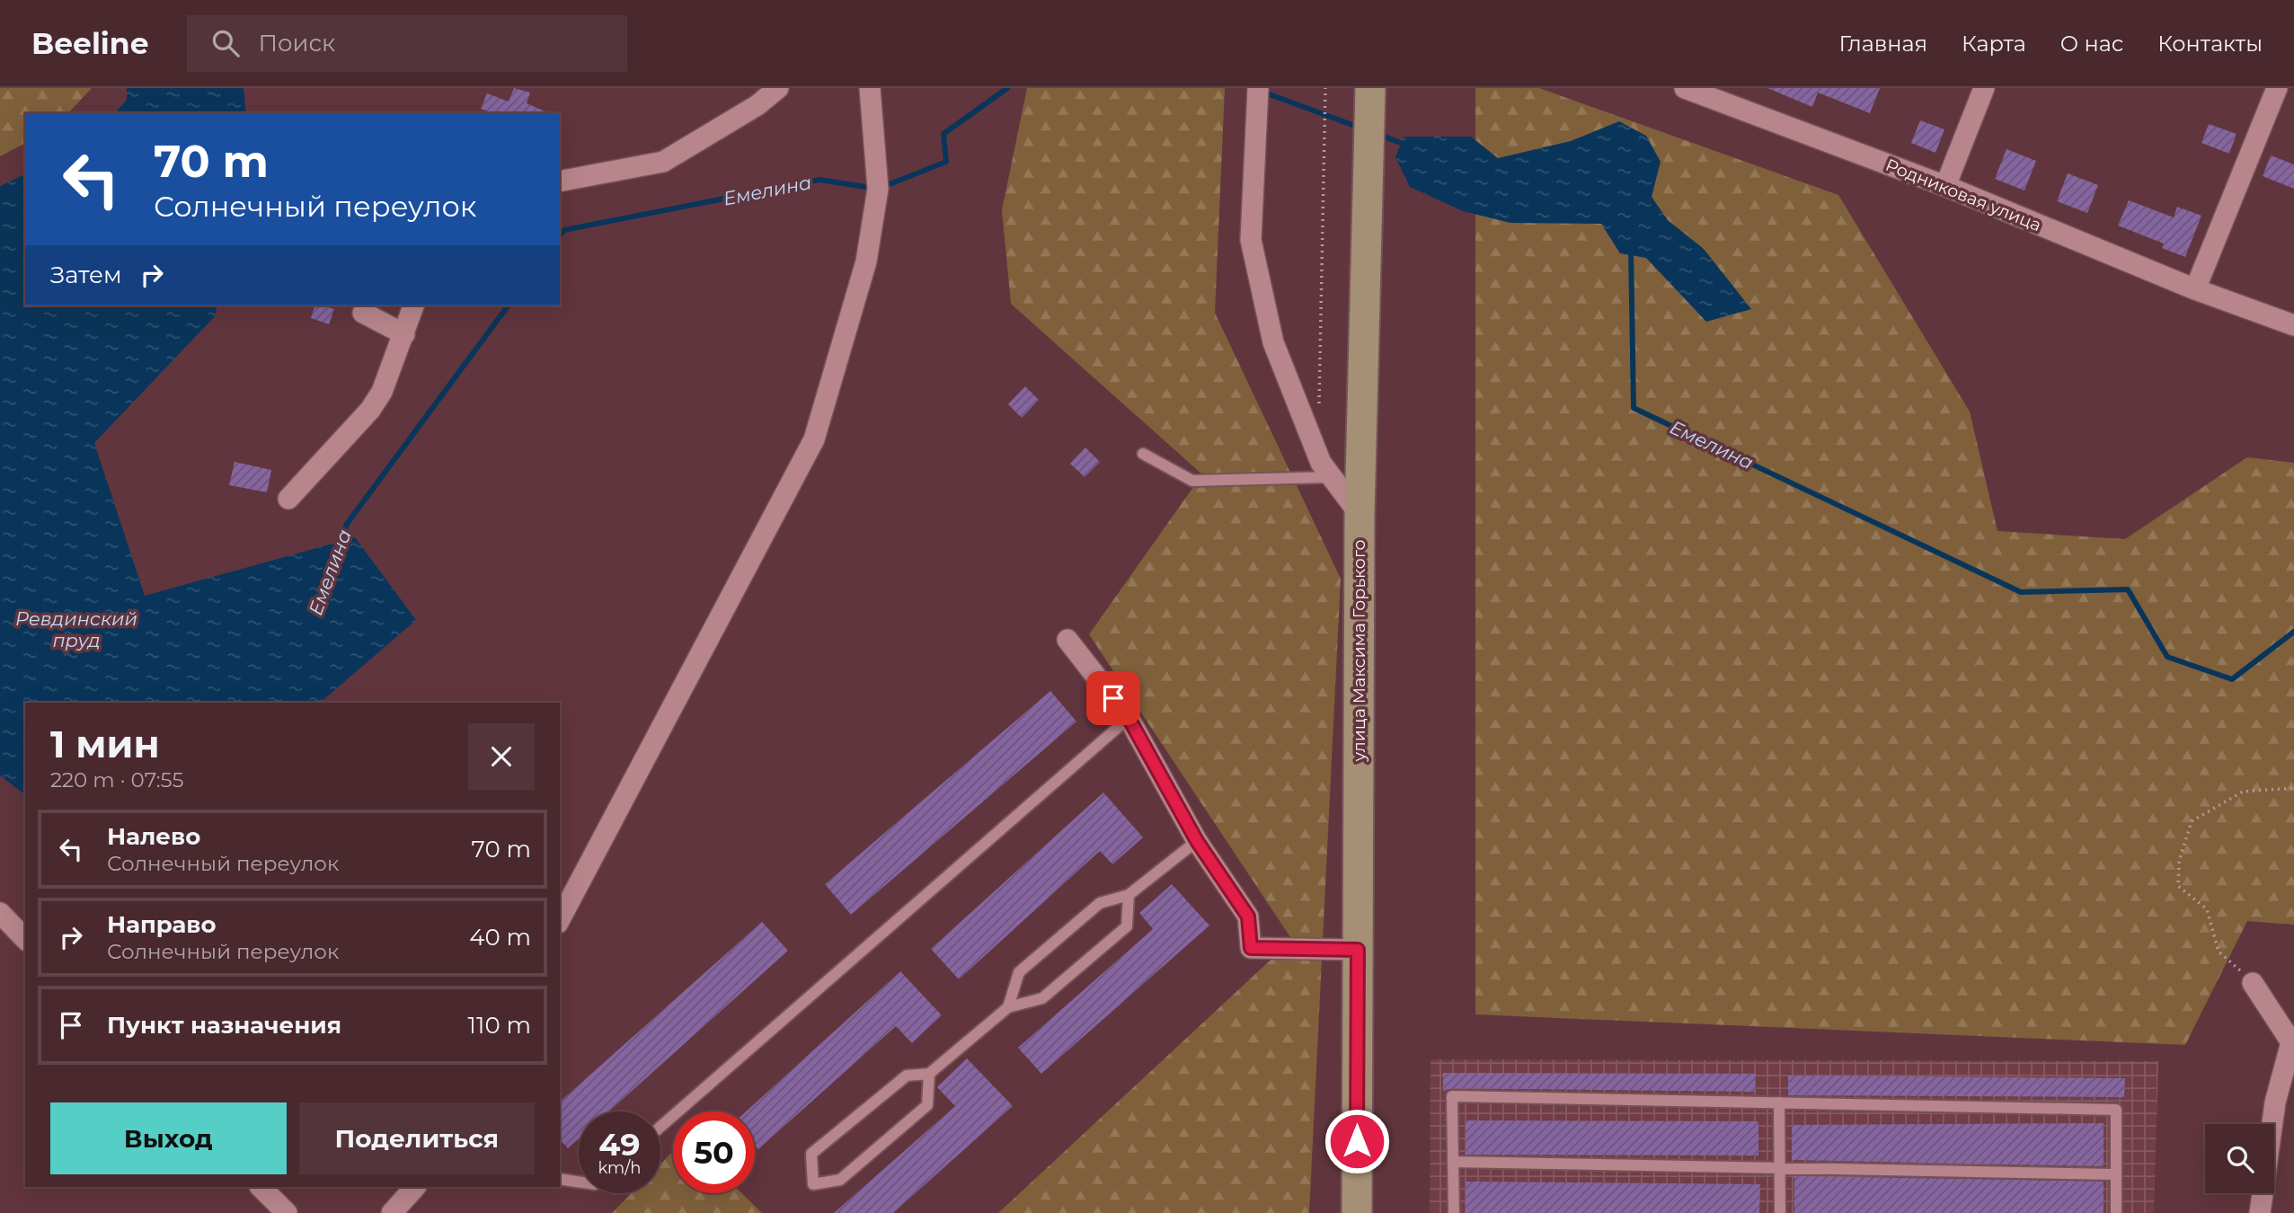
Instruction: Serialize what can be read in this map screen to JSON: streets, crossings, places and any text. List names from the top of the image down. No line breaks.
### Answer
{"streets":{"main road":["улица Максима Горького"],"street":["Родниковая улица"]},"water":["Емелина","Ревдинский пруд"],"page":{"header":"Beeline","search":"Поиск","nav":["Главная","Карта","О нас","Контакты"],"turn":["70 m","Солнечный переулок"],"then":"Затем","heading":["1 мин","220 m · 07:55"],"list":[{"name":"Налево","note":"Солнечный переулок","value":"70 m"},{"name":"Направо","note":"Солнечный переулок","value":"40 m"},{"name":"Пункт назначения","value":"110 m"}],"buttons":["Выход","Поделиться"],"speed":"49 km/h","limit":"50"}}
